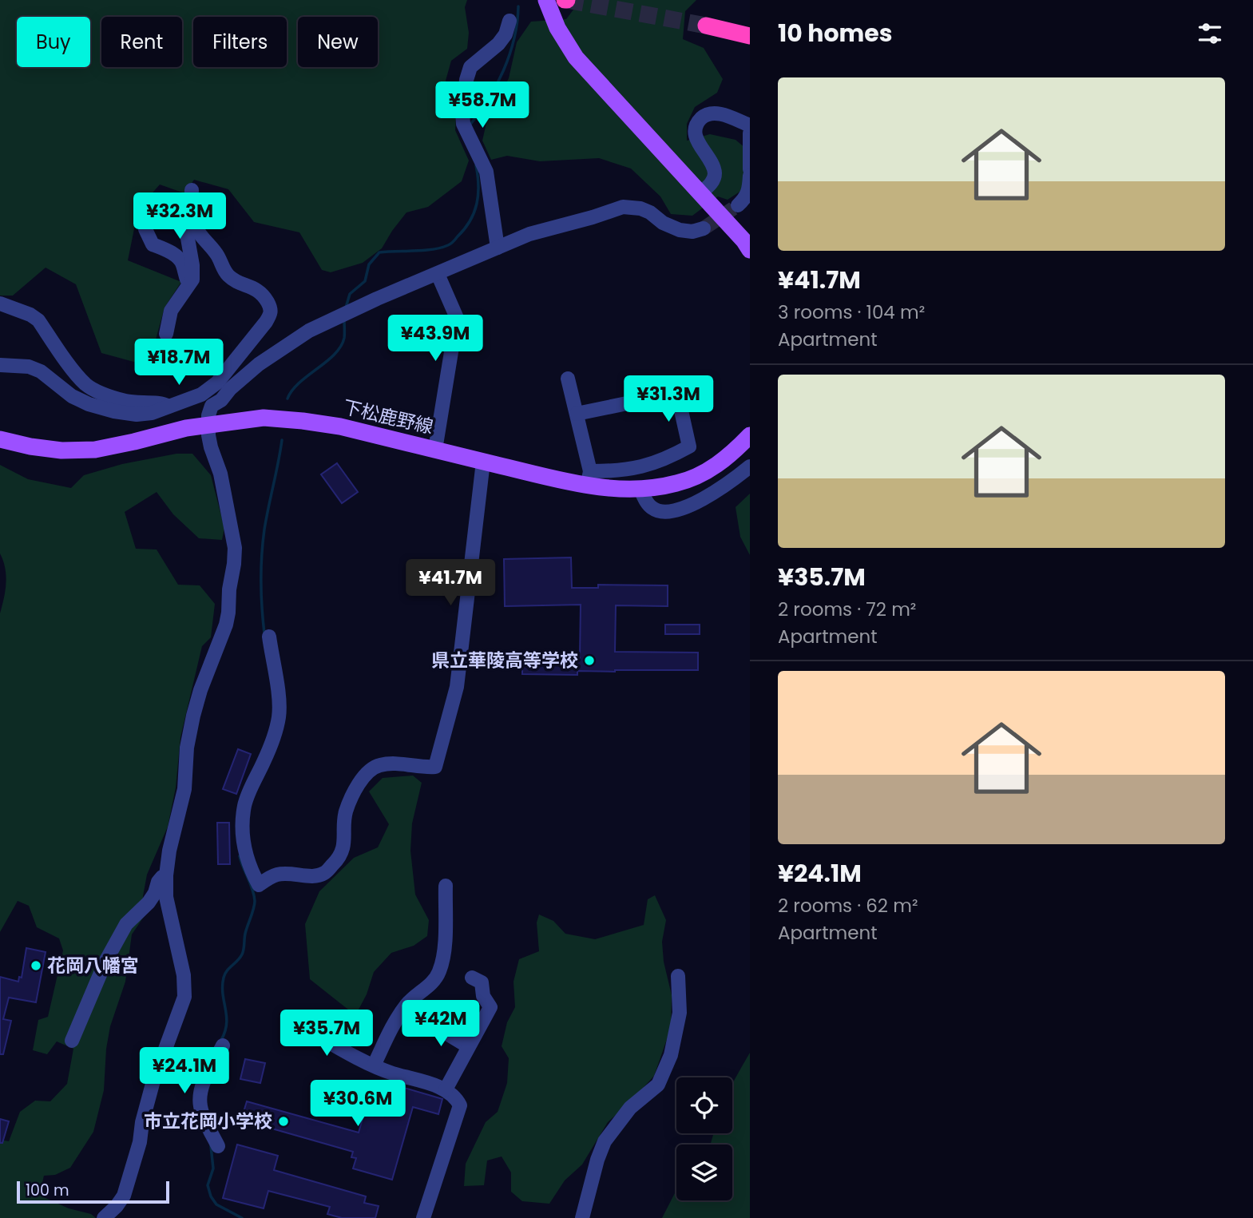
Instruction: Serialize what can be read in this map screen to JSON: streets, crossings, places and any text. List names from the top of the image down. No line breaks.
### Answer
{"streets":{"main road":["下松鹿野線"]},"places":["県立華陵高等学校","花岡八幡宮","市立花岡小学校"],"scale_bar":"100 m","page":{"heading":"10 homes","chip":["Buy","Rent","Filters","New"],"list":[{"name":"¥41.7M","note":"3 rooms · 104 m² · Apartment"},{"name":"¥35.7M","note":"2 rooms · 72 m² · Apartment"},{"name":"¥24.1M","note":"2 rooms · 62 m² · Apartment"}],"price":["¥58.7M","¥32.3M","¥43.9M","¥18.7M","¥31.3M","¥41.7M","¥42M","¥35.7M","¥24.1M","¥30.6M"],"scale":"100 m"}}
